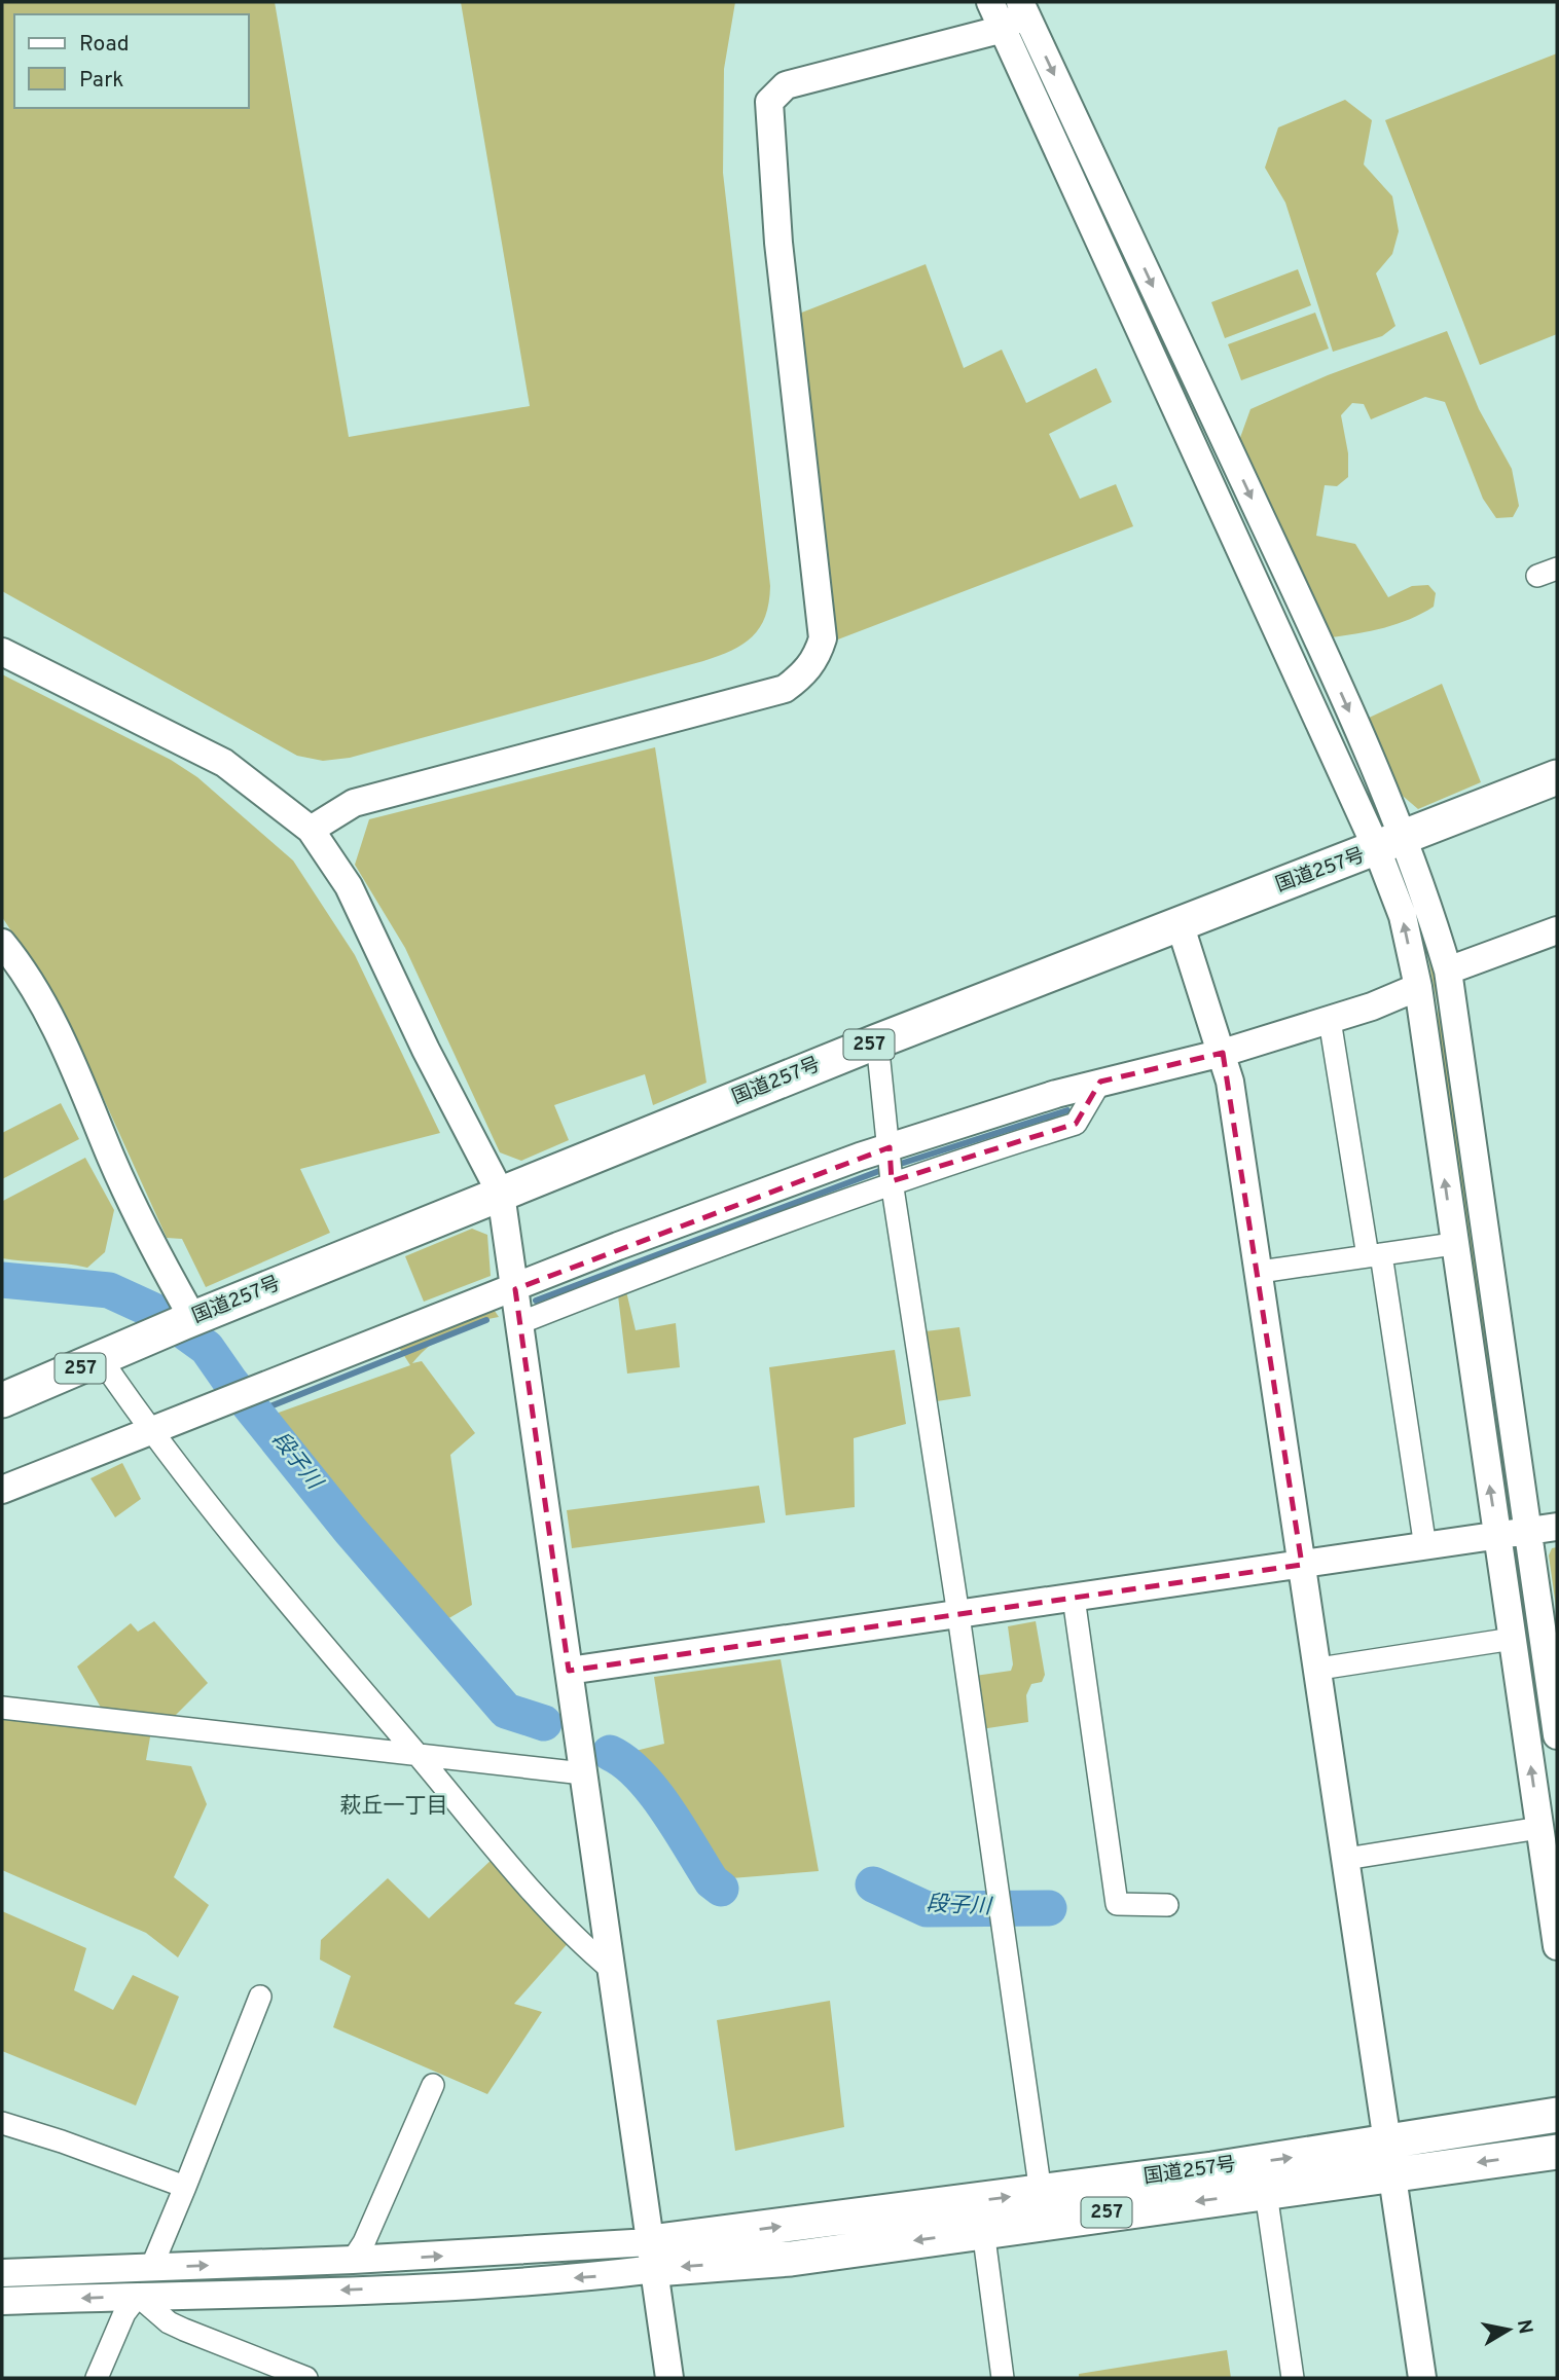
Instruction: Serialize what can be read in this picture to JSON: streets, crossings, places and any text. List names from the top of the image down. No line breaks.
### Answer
{"streets":{"highway":["国道257号","257"]},"districts":["萩丘一丁目"],"water":["段子川"],"legend":["Road","Park"],"north":"right"}
